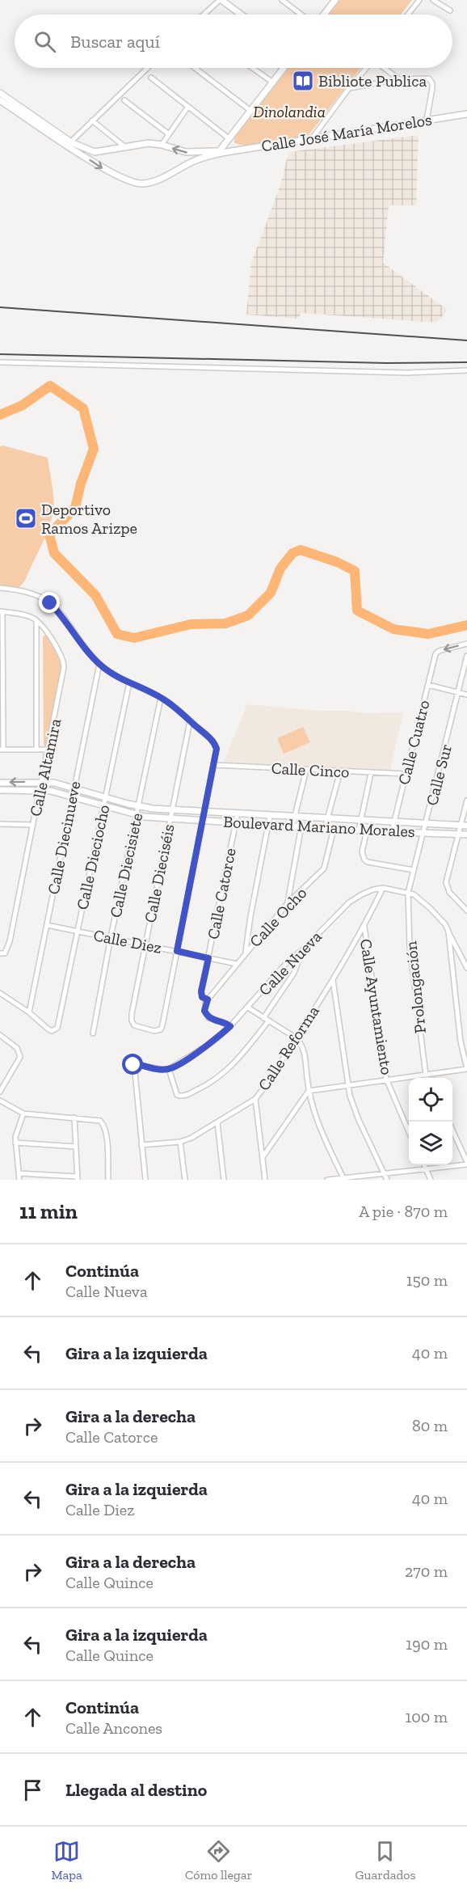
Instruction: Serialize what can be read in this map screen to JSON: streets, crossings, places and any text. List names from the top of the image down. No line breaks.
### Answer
{"streets":{"street":["Calle José María Morelos","Calle Cuatro","Calle Altamira","Calle Cinco","Calle Sur","Boulevard Mariano Morales","Calle Diecinueve","Calle Dieciocho","Calle Diecisiete","Calle Dieciséis","Calle Catorce","Calle Ocho","Calle Diez","Calle Nueva","Prolongación","Calle Ayuntamiento","Calle Reforma"]},"crossings":[["Calle Cuatro","Calle Cinco"],["Calle Cuatro","Boulevard Mariano Morales"],["Calle Altamira","Boulevard Mariano Morales"],["Calle Sur","Boulevard Mariano Morales"],["Calle Sur","Prolongación"],["Boulevard Mariano Morales","Calle Diecinueve"],["Boulevard Mariano Morales","Calle Dieciocho"],["Boulevard Mariano Morales","Calle Diecisiete"],["Boulevard Mariano Morales","Calle Dieciséis"],["Boulevard Mariano Morales","Calle Catorce"],["Boulevard Mariano Morales","Calle Ocho"],["Calle Diecinueve","Calle Dieciocho"],["Calle Diecinueve","Calle Diez"],["Calle Dieciocho","Calle Diez"],["Calle Diecisiete","Calle Diez"],["Calle Dieciséis","Calle Diez"],["Calle Catorce","Calle Ocho"],["Calle Catorce","Calle Diez"],["Calle Ocho","Calle Diez"],["Calle Nueva","Calle Reforma"],["Calle Ayuntamiento","Calle Reforma"]],"parks":["Dinolandia"],"places":{"library":["Bibliote Publica"],"sports":["Deportivo Ramos Arizpe"]},"page":{"search":"Buscar aquí","heading":["11 min","A pie · 870 m"],"list":[["Continúa","Calle Nueva","150 m"],["Gira a la izquierda","40 m"],["Gira a la derecha","Calle Catorce","80 m"],["Gira a la izquierda","Calle Diez","40 m"],["Gira a la derecha","Calle Quince","270 m"],["Gira a la izquierda","Calle Quince","190 m"],["Continúa","Calle Ancones","100 m"],"Llegada al destino"],"nav":["Mapa","Cómo llegar","Guardados"]}}
